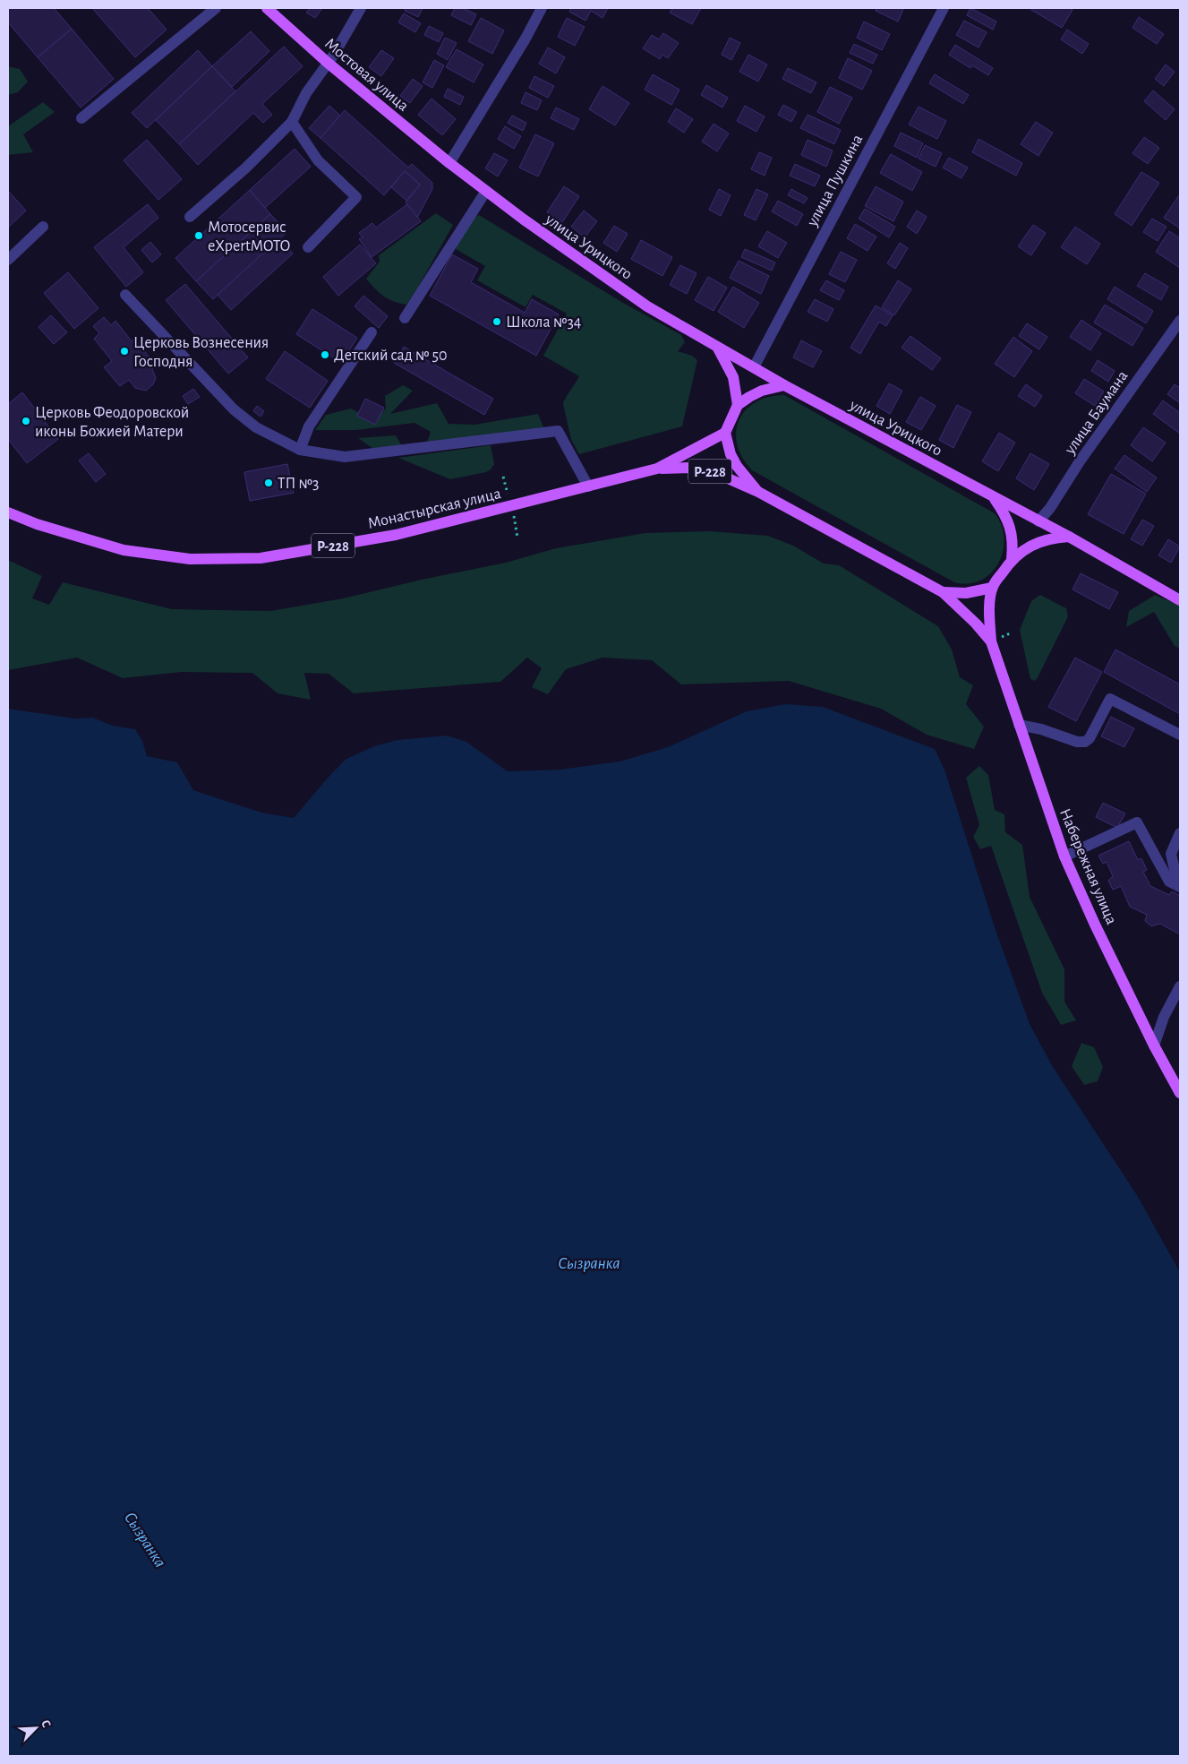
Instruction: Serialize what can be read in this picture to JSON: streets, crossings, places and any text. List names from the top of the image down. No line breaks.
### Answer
{"streets":{"main road":["Мостовая улица","улица Урицкого","Р-228","Монастырская улица","Набережная улица"],"street":["улица Пушкина","улица Баумана"]},"crossings":[["Мостовая улица","улица Урицкого"],["улица Пушкина","улица Урицкого"],["улица Урицкого","улица Баумана"],["Р-228","Монастырская улица"]],"water":["Сызранка"],"places":["Мотосервис eXpertMOTO","Школа №34","Церковь Вознесения Господня","Детский сад № 50","Церковь Феодоровской иконы Божией Матери","ТП №3"],"north":"top right"}
